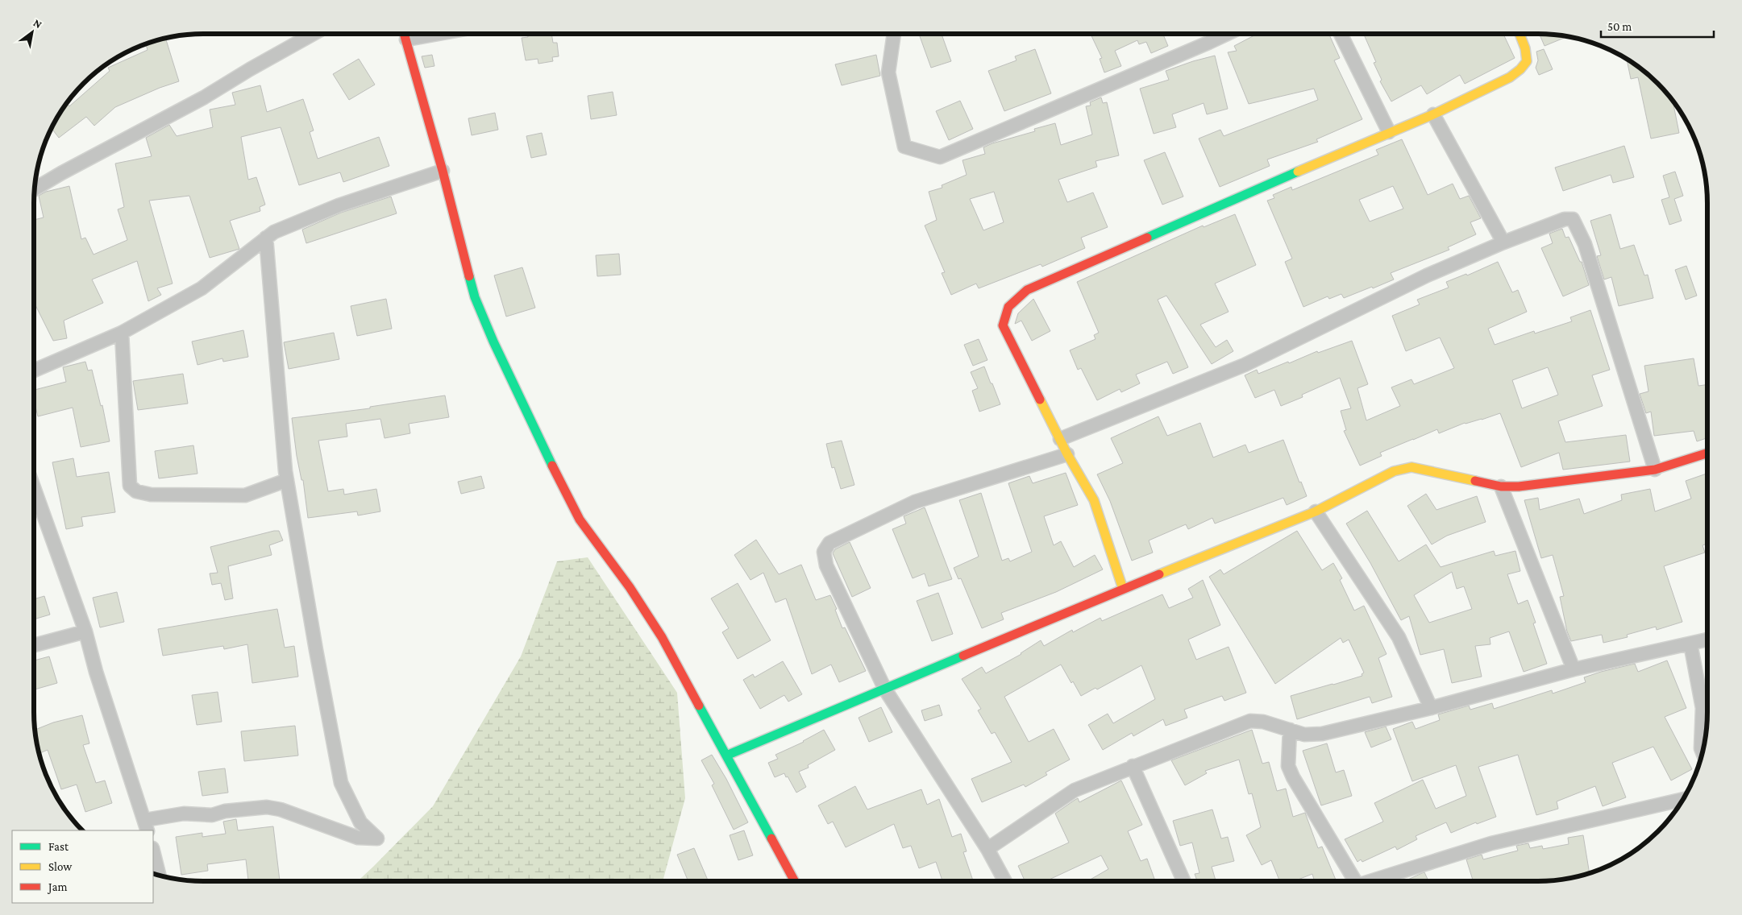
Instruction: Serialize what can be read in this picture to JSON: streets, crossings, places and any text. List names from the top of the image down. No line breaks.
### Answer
{"legend":["Fast","Slow","Jam"],"scale_bar":"50 m","north":"top right"}
